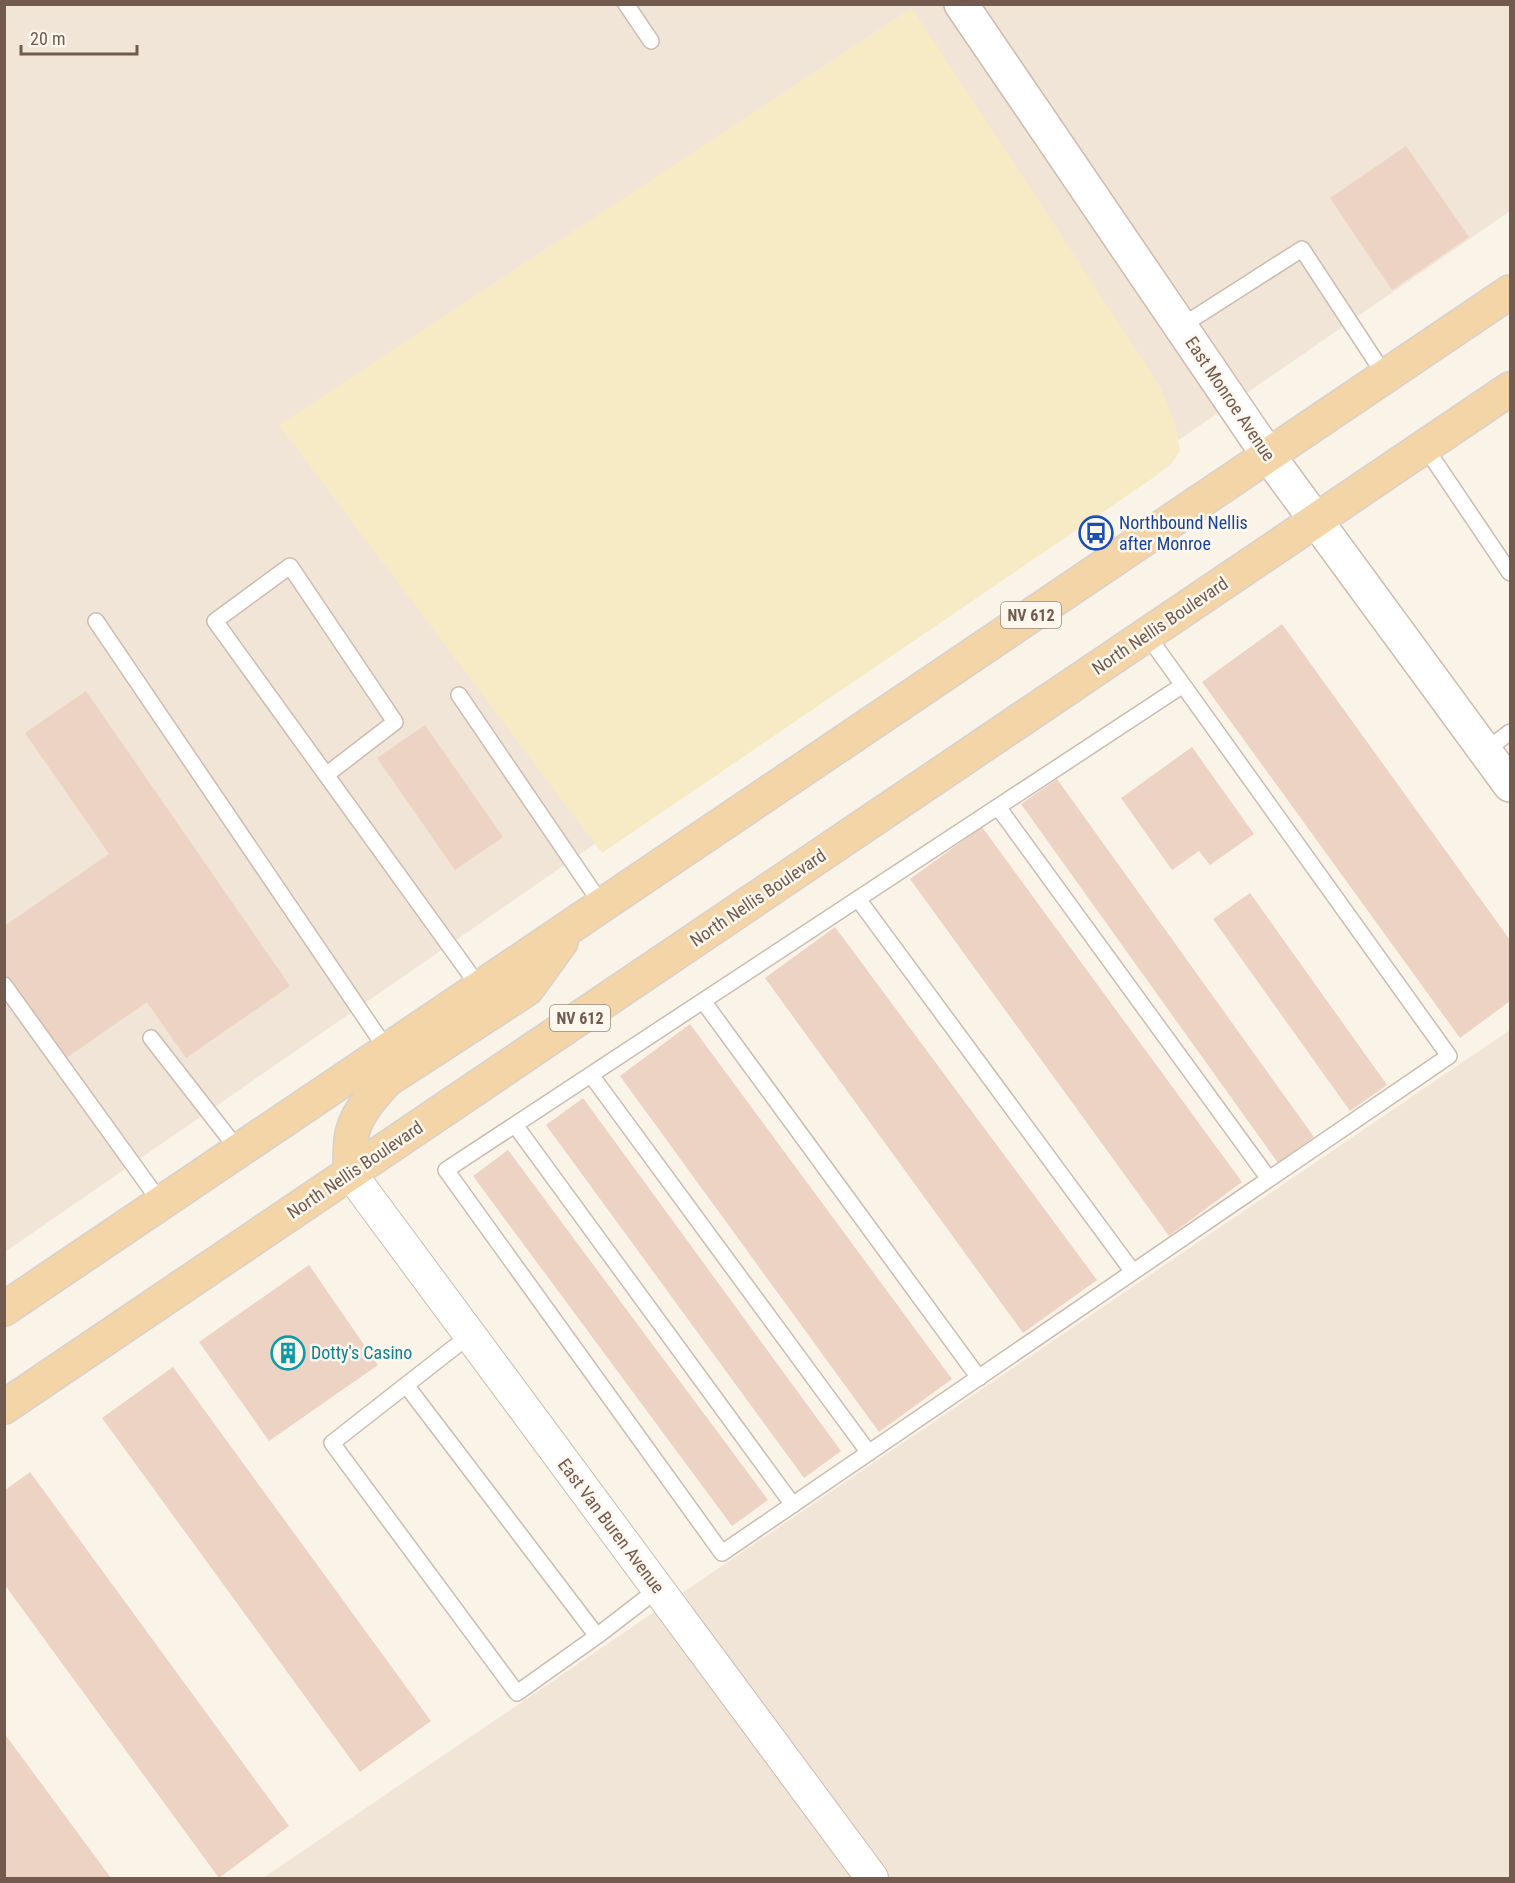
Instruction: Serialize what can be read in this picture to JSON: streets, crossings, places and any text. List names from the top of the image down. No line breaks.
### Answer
{"streets":{"main road":["NV 612","North Nellis Boulevard"],"street":["East Monroe Avenue","East Van Buren Avenue"]},"crossings":[["East Monroe Avenue","NV 612"],["East Monroe Avenue","North Nellis Boulevard"],["North Nellis Boulevard","East Van Buren Avenue"]],"places":{"bus stop":["Northbound Nellis after Monroe"],"building":["Dotty's Casino"]},"scale_bar":"20 m"}
